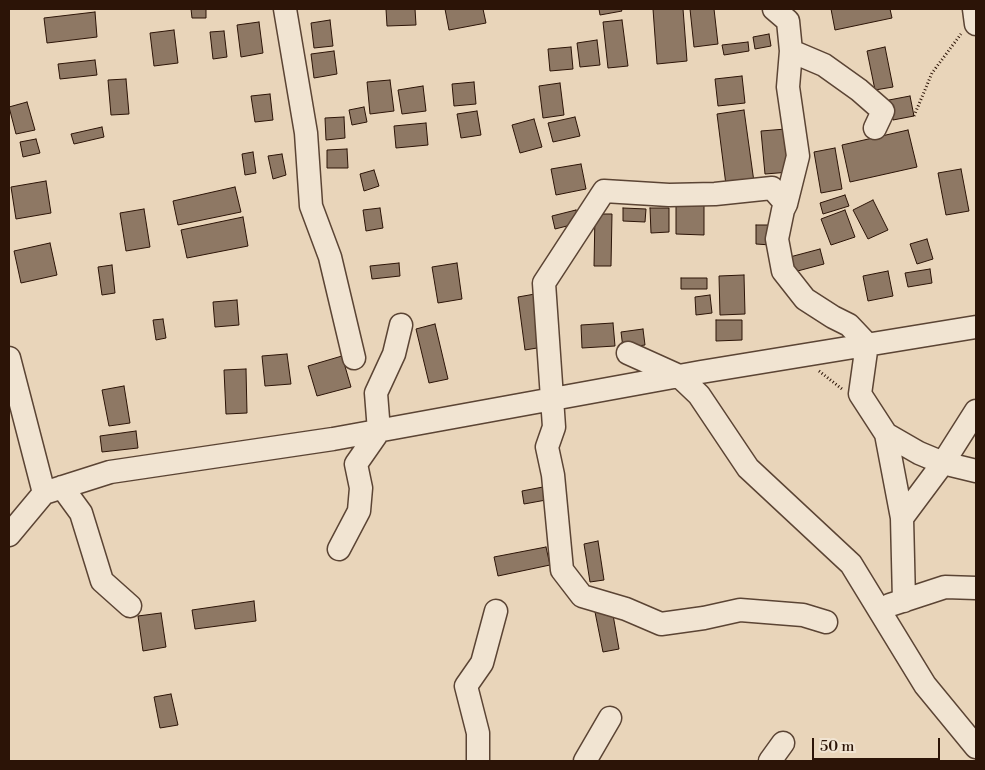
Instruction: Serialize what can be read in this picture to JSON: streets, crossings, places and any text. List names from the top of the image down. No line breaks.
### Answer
{"scale_bar":"50 m"}
